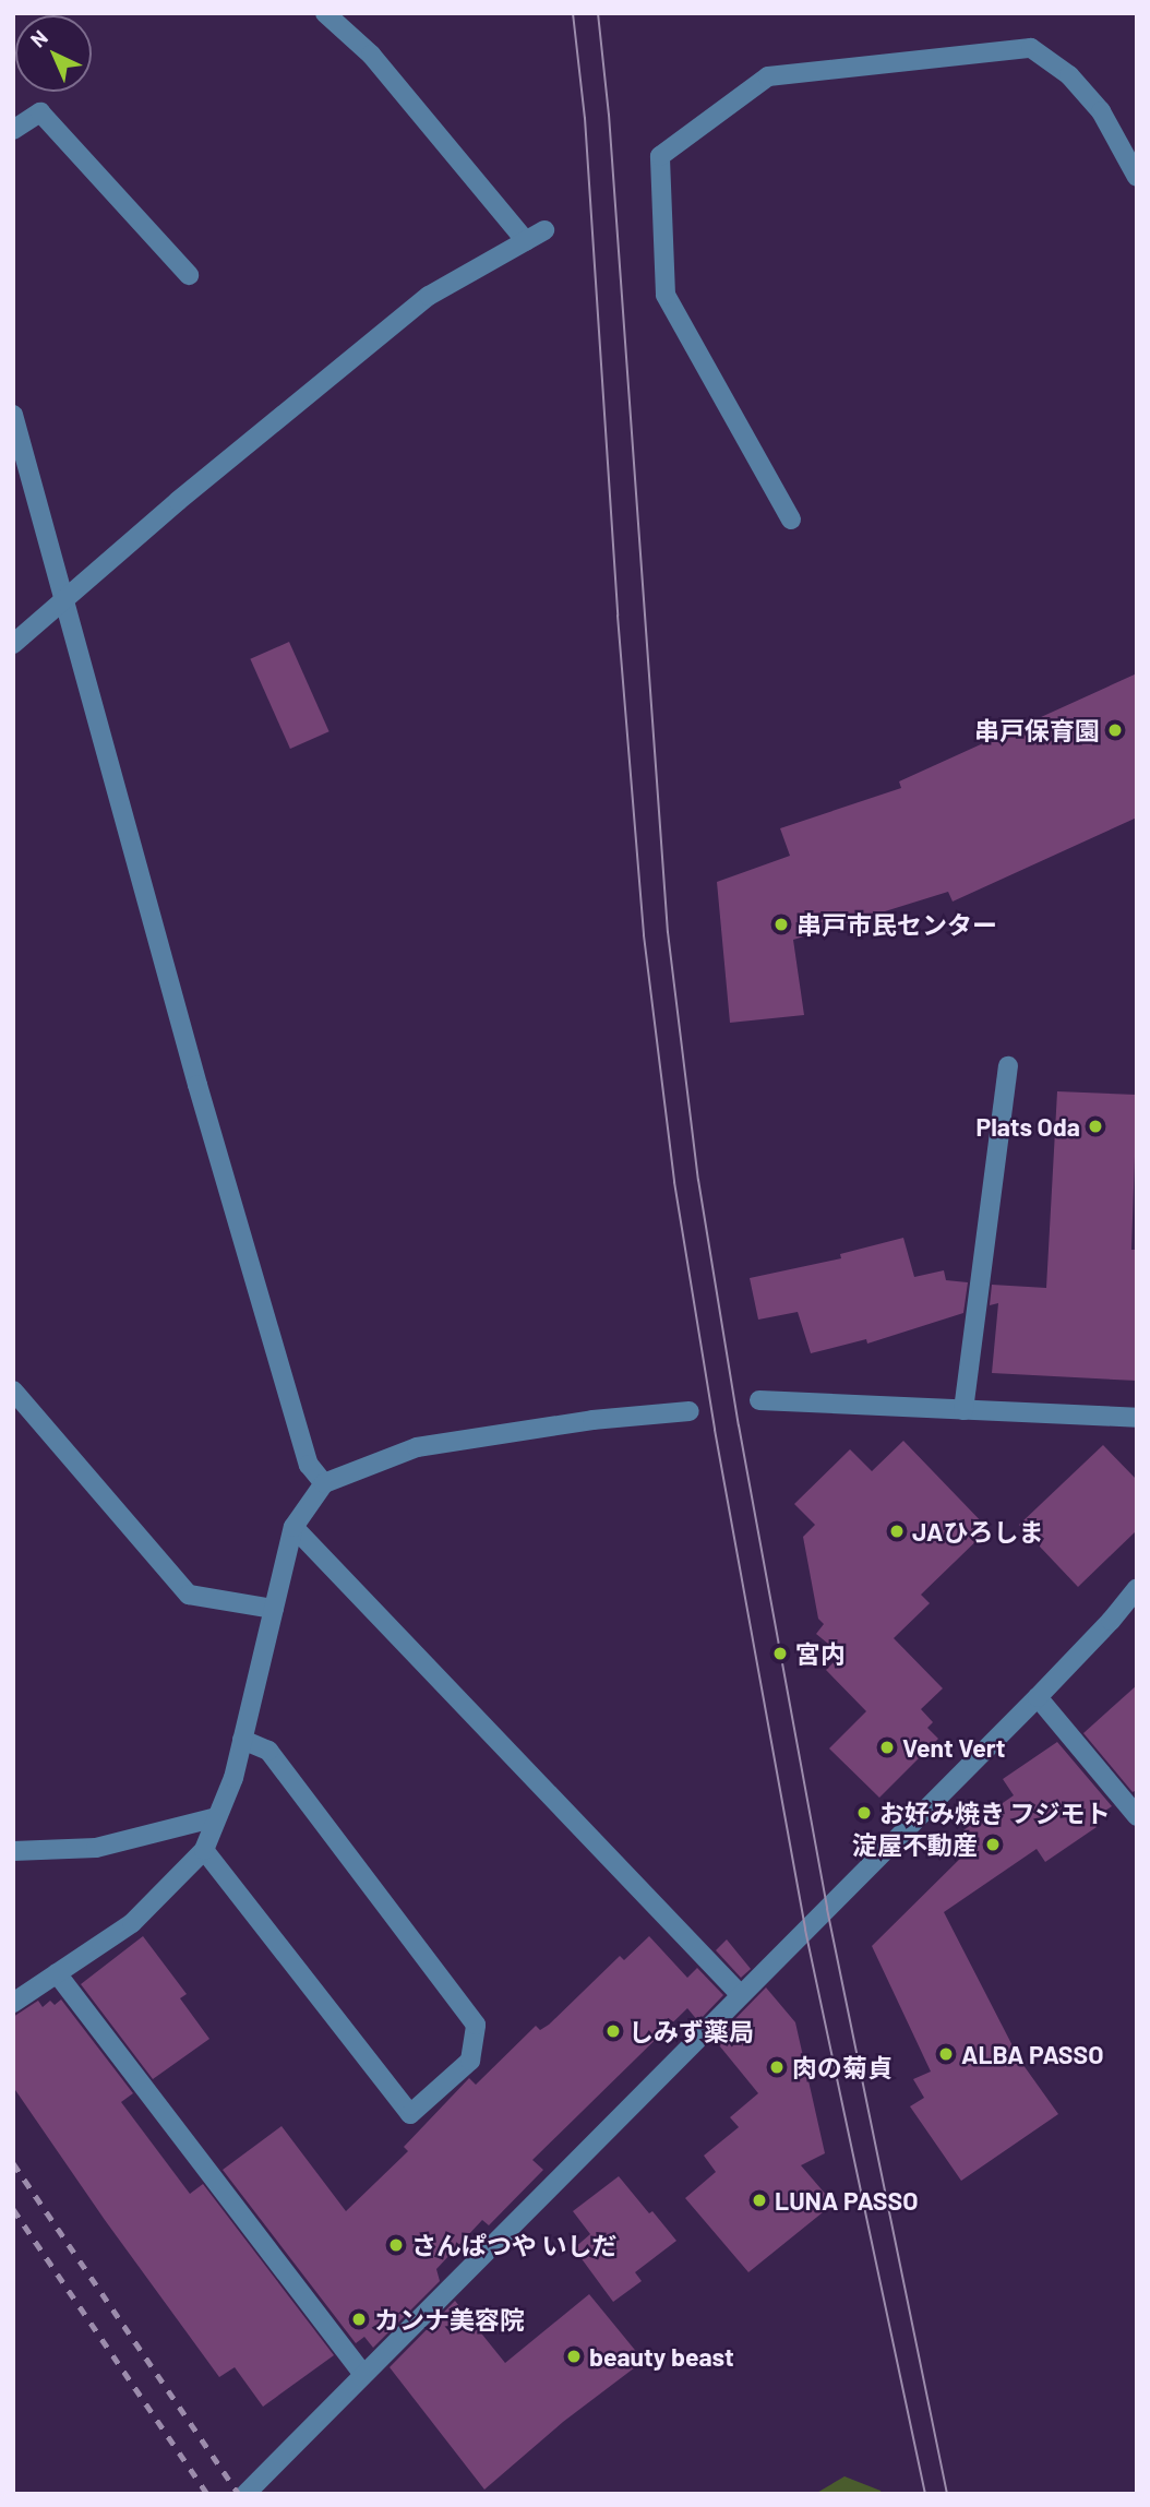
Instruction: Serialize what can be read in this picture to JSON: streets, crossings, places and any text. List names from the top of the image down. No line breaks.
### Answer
{"places":["串戸保育園","串戸市民センター","Plats Oda","JAひろしま","宮内","Vent Vert","お好み焼き フジモト","淀屋不動産","しみず薬局","ALBA PASSO","肉の菊貞","LUNA PASSO","さんぱつや いしだ","カンナ美容院","beauty beast"],"north":"top left"}
